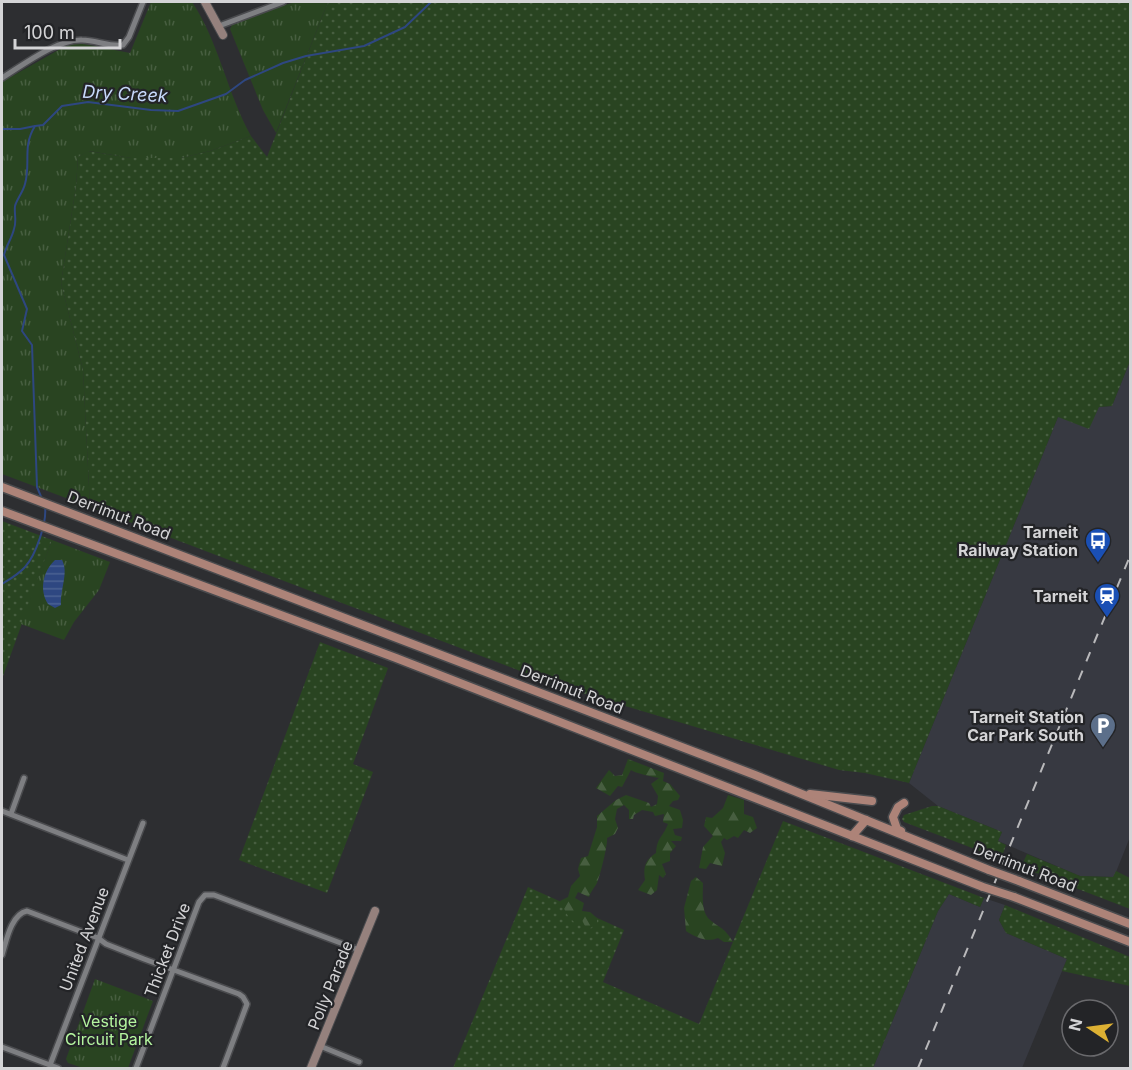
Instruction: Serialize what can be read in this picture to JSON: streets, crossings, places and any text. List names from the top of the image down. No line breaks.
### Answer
{"streets":{"main road":["Derrimut Road"],"street":["United Avenue","Thicket Drive","Polly Parade"]},"crossings":[["Thicket Drive","Polly Parade"]],"water":["Dry Creek"],"parks":["Vestige Circuit Park"],"places":{"bus stop":["Tarneit Railway Station"],"station":["Tarneit"],"parking":["Tarneit Station Car Park South"]},"scale_bar":"100 m","north":"left"}
